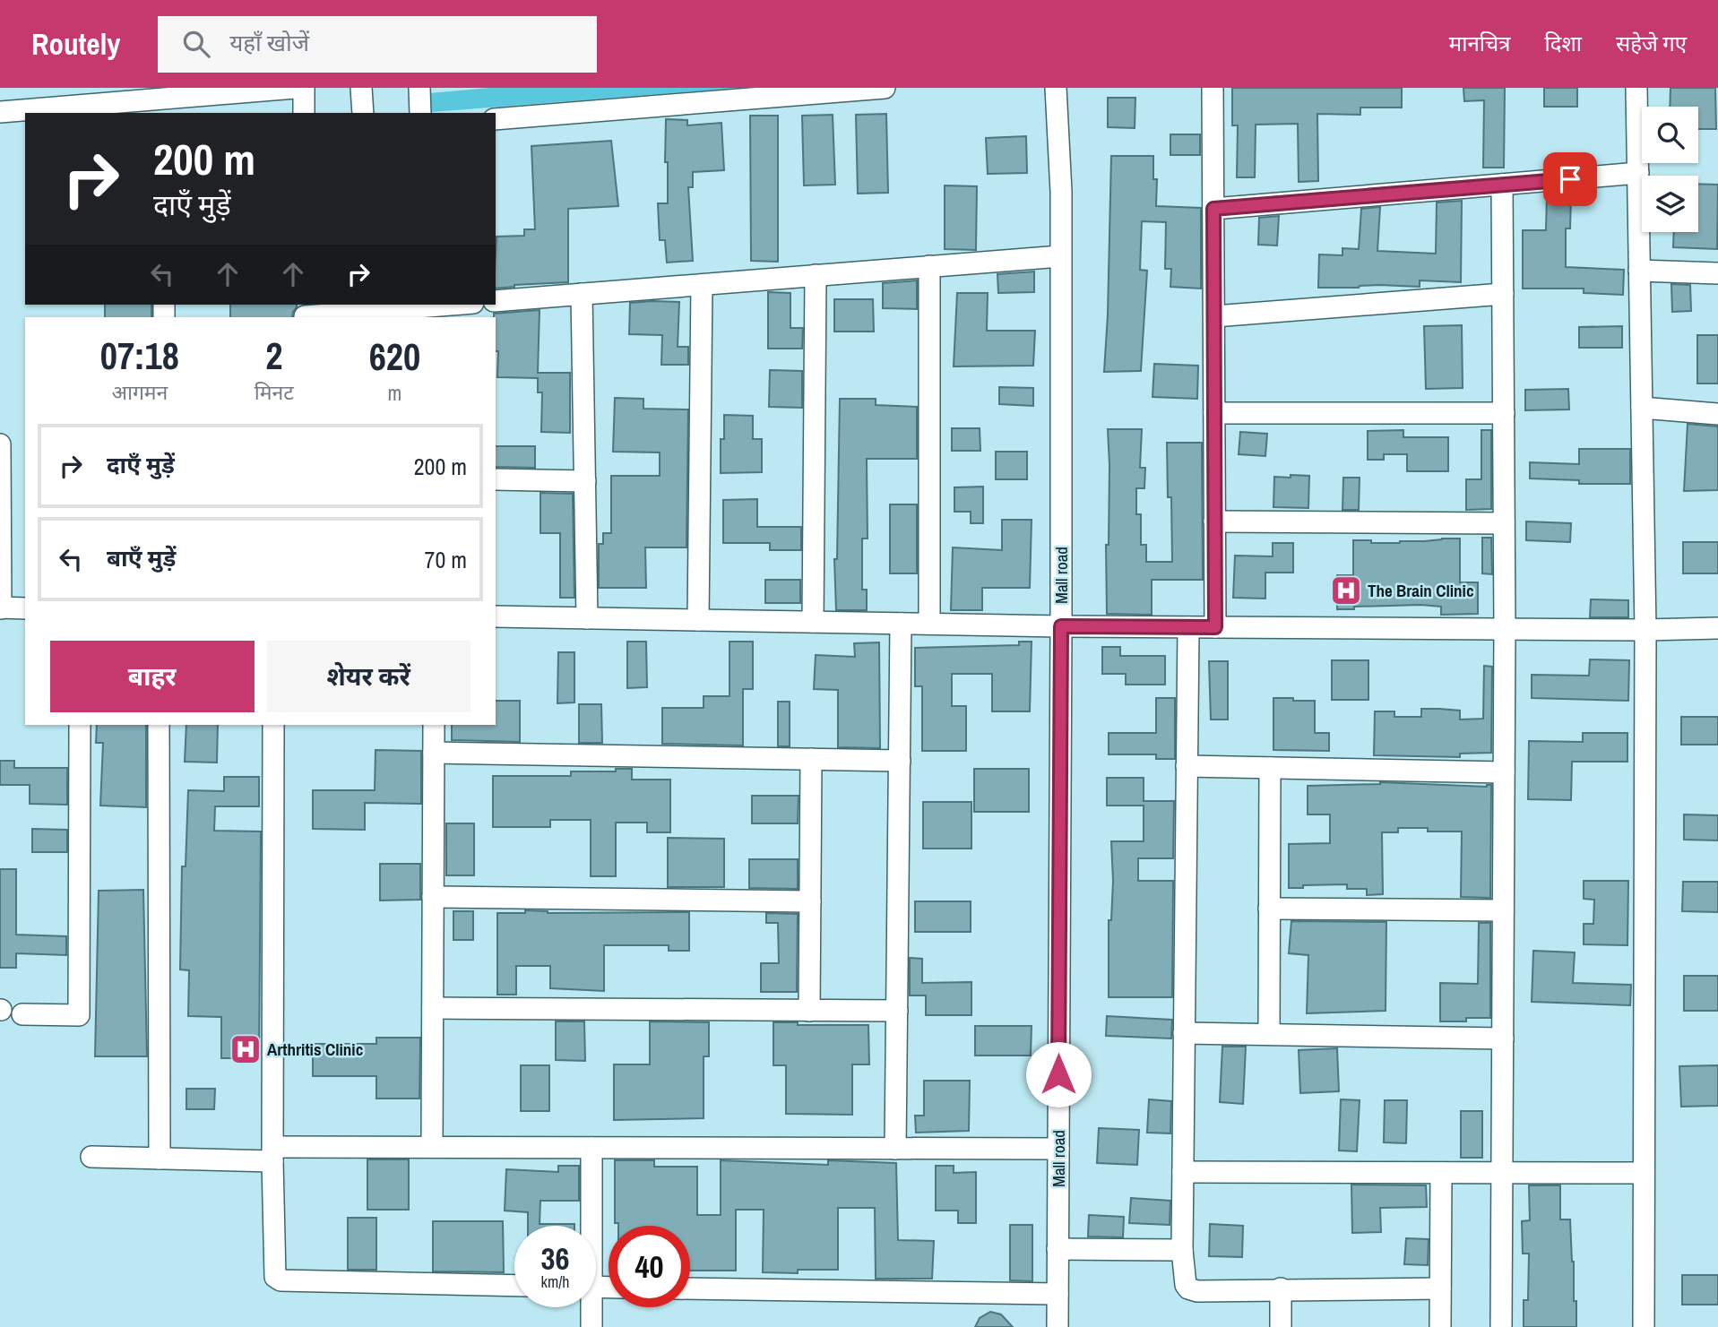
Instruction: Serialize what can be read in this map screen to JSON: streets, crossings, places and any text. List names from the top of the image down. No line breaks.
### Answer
{"streets":{"street":["Mall road"]},"places":{"hospital":["The Brain Clinic","Arthritis Clinic"]},"page":{"header":"Routely","search":"यहाँ खोजें","nav":["मानचित्र","दिशा","सहेजे गए"],"turn":["200 m","दाएँ मुड़ें"],"eta":["07:18","आगमन","2","मिनट","620","m"],"list":[{"name":"दाएँ मुड़ें","value":"200 m"},{"name":"बाएँ मुड़ें","value":"70 m"}],"buttons":["बाहर","शेयर करें"],"speed":"36 km/h","limit":"40"}}
